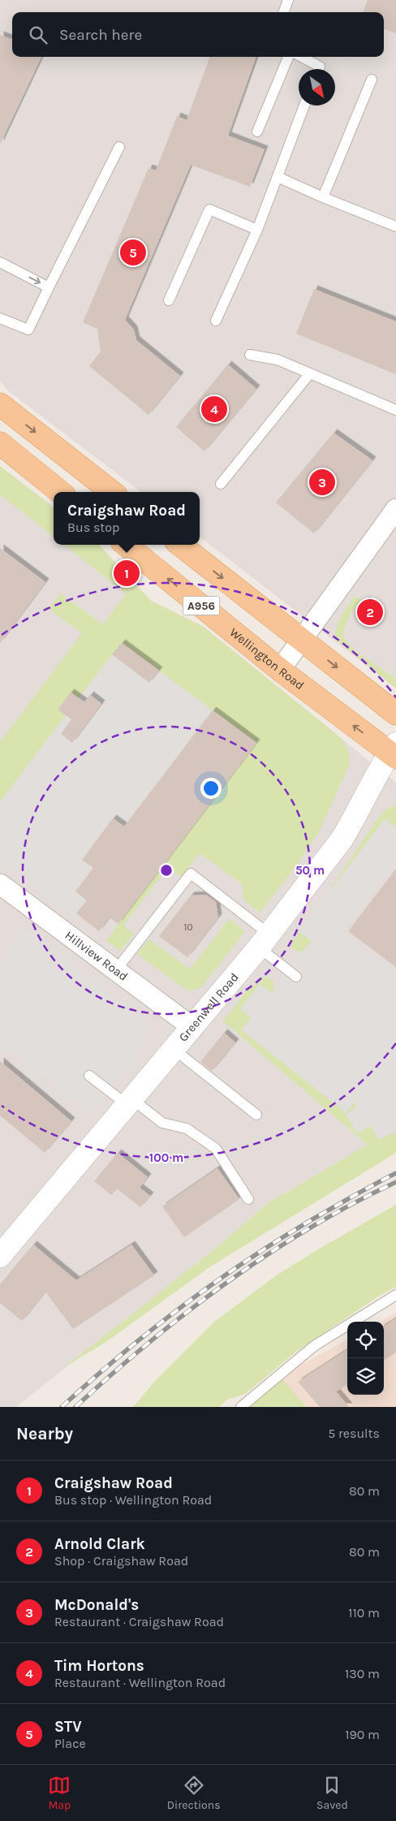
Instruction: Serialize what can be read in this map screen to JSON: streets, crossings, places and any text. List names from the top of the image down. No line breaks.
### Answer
{"streets":{"main road":["A956","Wellington Road"],"street":["Hillview Road","Greenwell Road"]},"crossings":[["Wellington Road","Greenwell Road"],["Hillview Road","Greenwell Road"]],"house_numbers":["10"],"north":"bottom right","page":{"search":"Search here","pins":["5","4","3","1","2"],"popup":["Craigshaw Road","Bus stop"],"heading":["Nearby","5 results"],"list":[{"mark":"1","name":"Craigshaw Road","note":"Bus stop · Wellington Road","value":"80 m"},{"mark":"2","name":"Arnold Clark","note":"Shop · Craigshaw Road","value":"80 m"},{"mark":"3","name":"McDonald's","note":"Restaurant · Craigshaw Road","value":"110 m"},{"mark":"4","name":"Tim Hortons","note":"Restaurant · Wellington Road","value":"130 m"},{"mark":"5","name":"STV","note":"Place","value":"190 m"}],"nav":["Map","Directions","Saved"]},"rings":["50 m","100 m"]}
